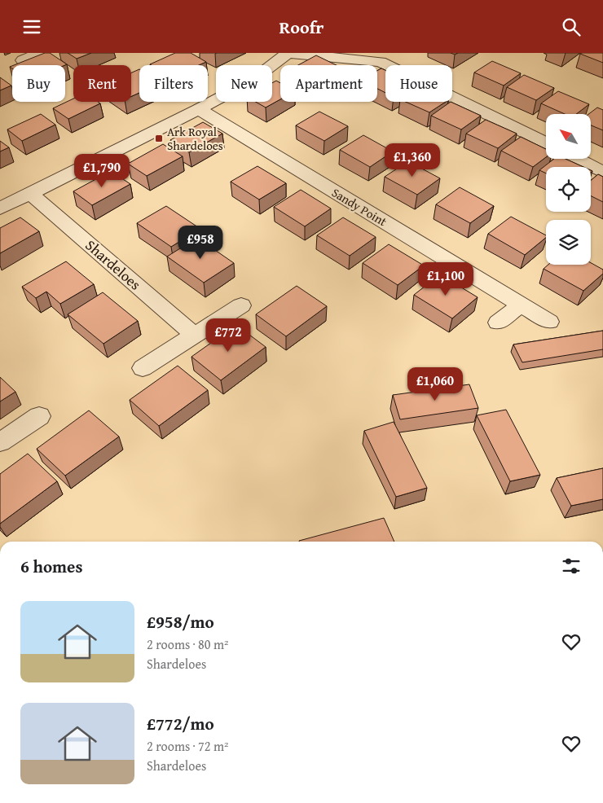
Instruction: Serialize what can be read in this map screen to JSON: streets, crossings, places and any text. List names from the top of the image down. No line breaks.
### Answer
{"streets":{"street":["Sandy Point","Shardeloes"]},"places":{"transit":["Ark Royal Shardeloes"]},"north":"top left","page":{"header":"Roofr","chip":["Buy","Rent","Filters","New","Apartment","House"],"price":["£1,360","£1,790","£958","£1,100","£772","£1,060"],"heading":"6 homes","list":[{"name":"£958/mo","note":"2 rooms · 80 m² · Shardeloes"},{"name":"£772/mo","note":"2 rooms · 72 m² · Shardeloes"}]}}
